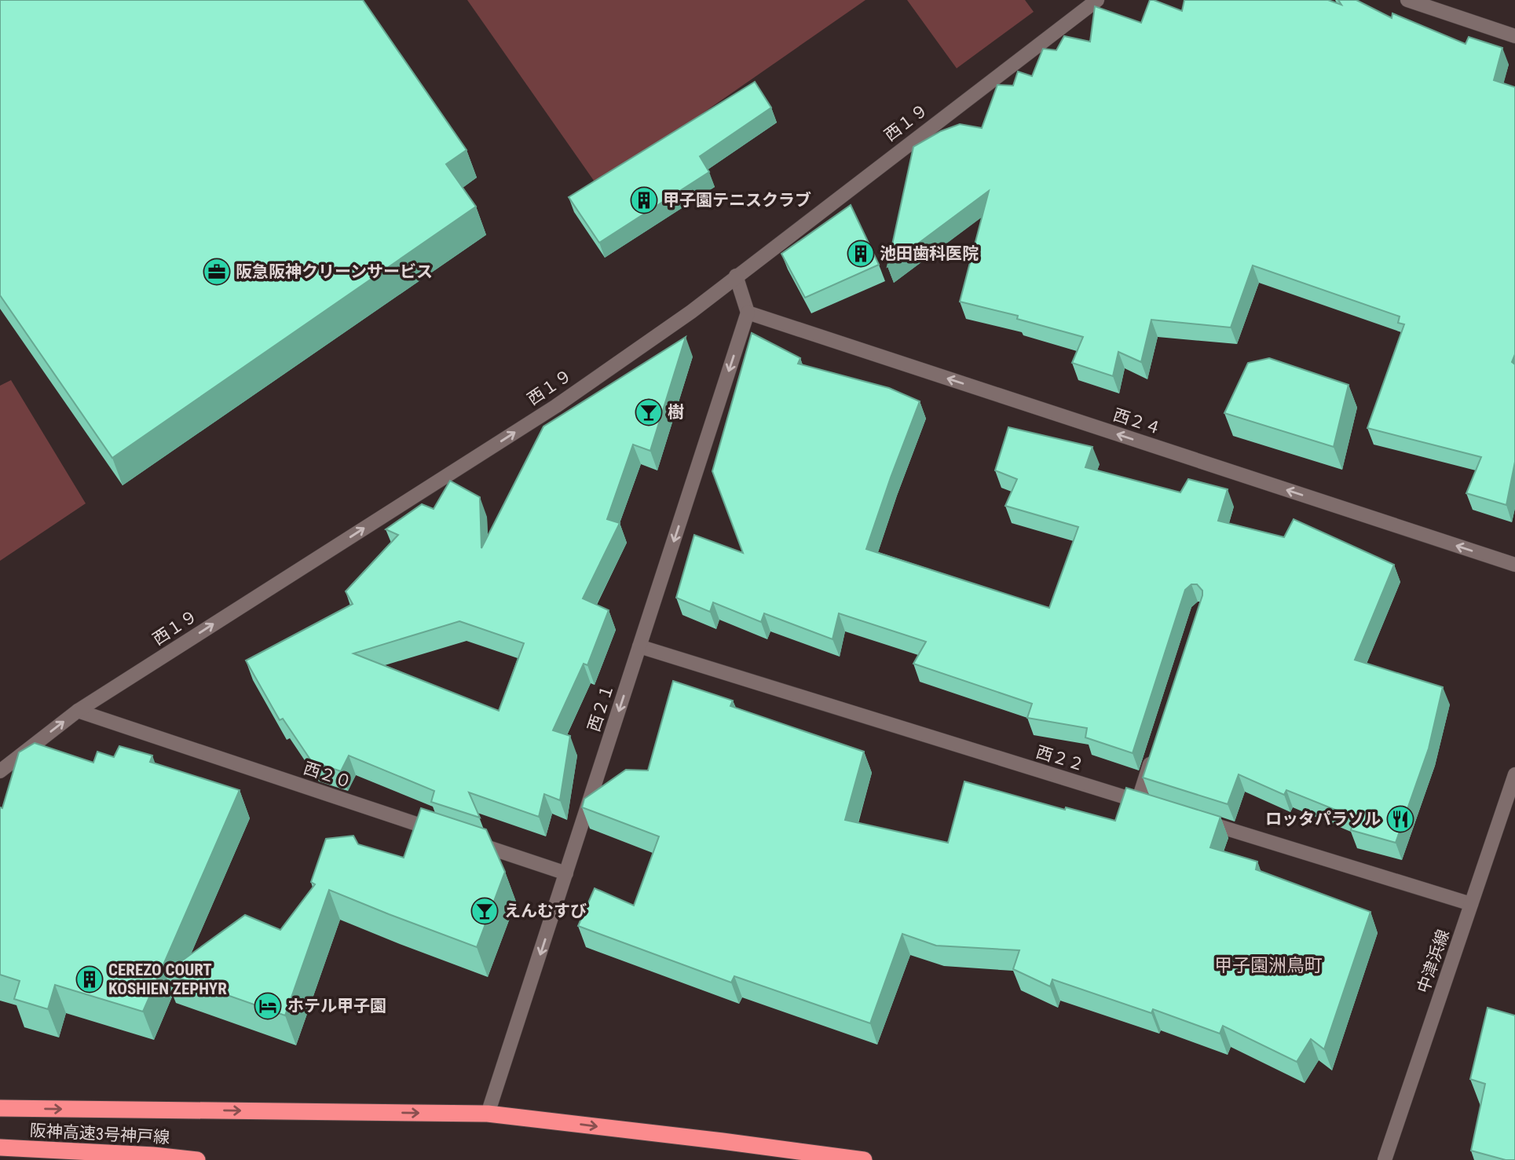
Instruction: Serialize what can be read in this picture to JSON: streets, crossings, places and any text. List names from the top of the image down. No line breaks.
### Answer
{"streets":{"highway":["阪神高速3号神戸線"],"street":["西１９","西２４","西２１","西２２","西２０","中津浜線"]},"crossings":[["西１９","西２０"],["西２４","西２１"],["西２１","西２２"]],"one_way":["西１９","西２４","西２１"],"districts":["甲子園洲鳥町"],"places":{"building":["甲子園テニスクラブ","池田歯科医院","CEREZO COURT KOSHIEN ZEPHYR"],"office":["阪急阪神クリーンサービス"],"bar":["樹","えんむすび"],"restaurant":["ロッタパラソル"],"hotel":["ホテル甲子園"]}}
